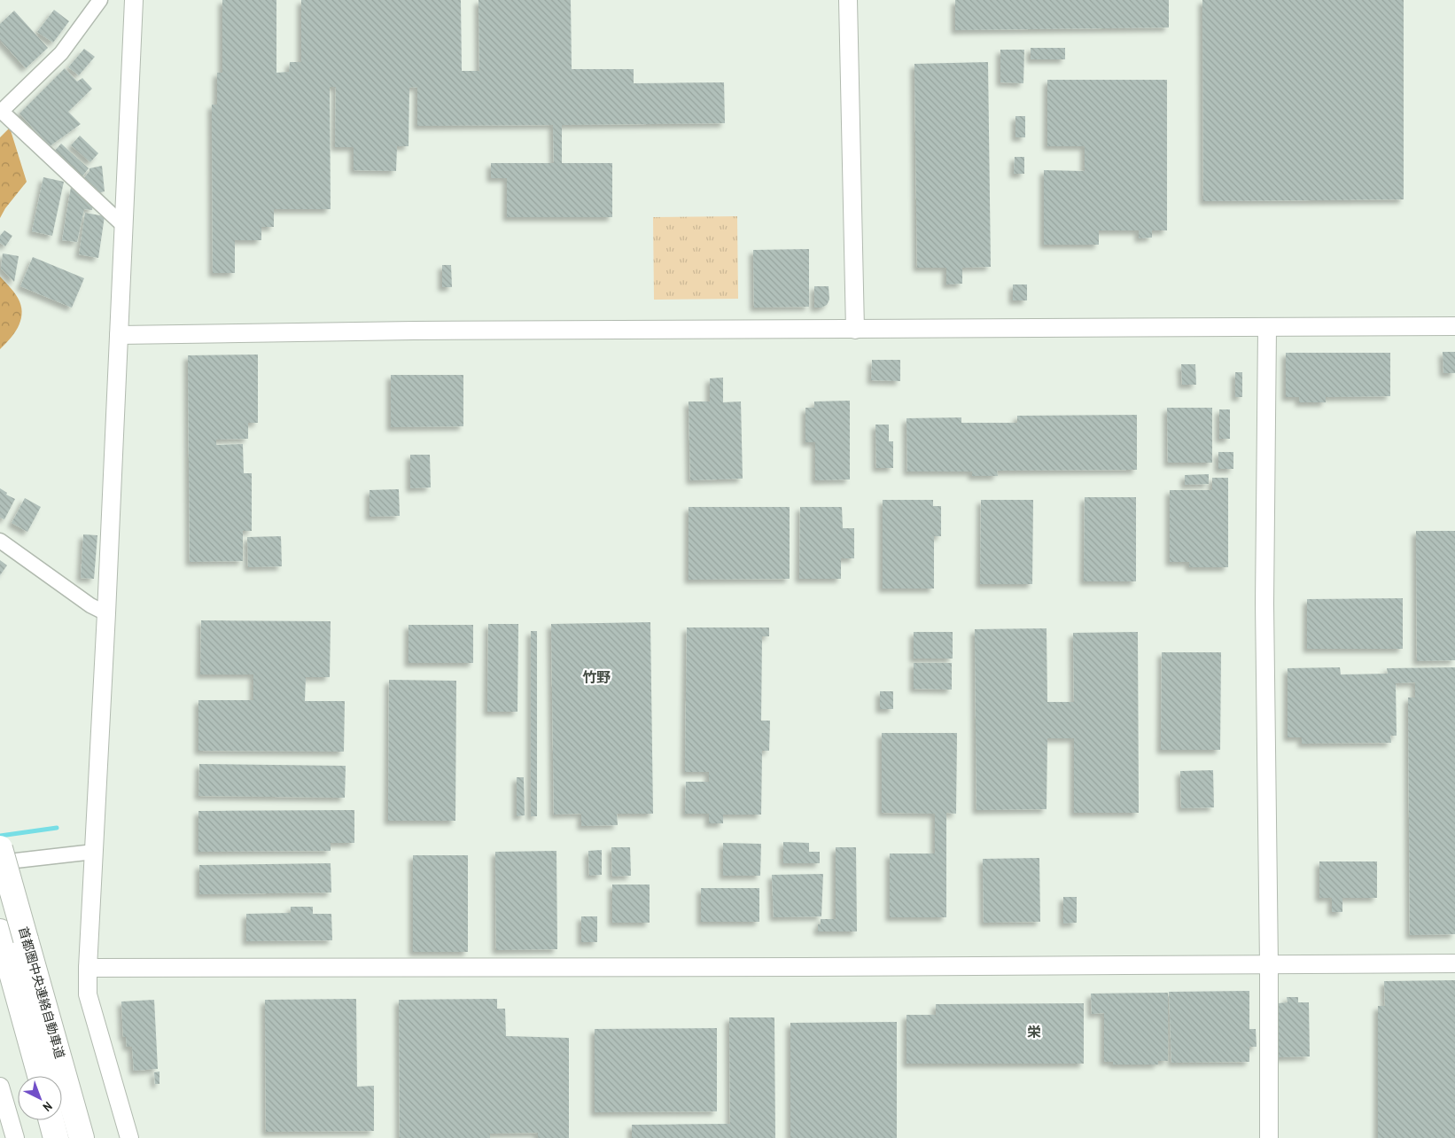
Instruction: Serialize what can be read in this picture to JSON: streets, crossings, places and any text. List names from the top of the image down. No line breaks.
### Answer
{"streets":{"highway":["首都圏中央連絡自動車道"]},"districts":["竹野","栄"],"north":"bottom right"}
